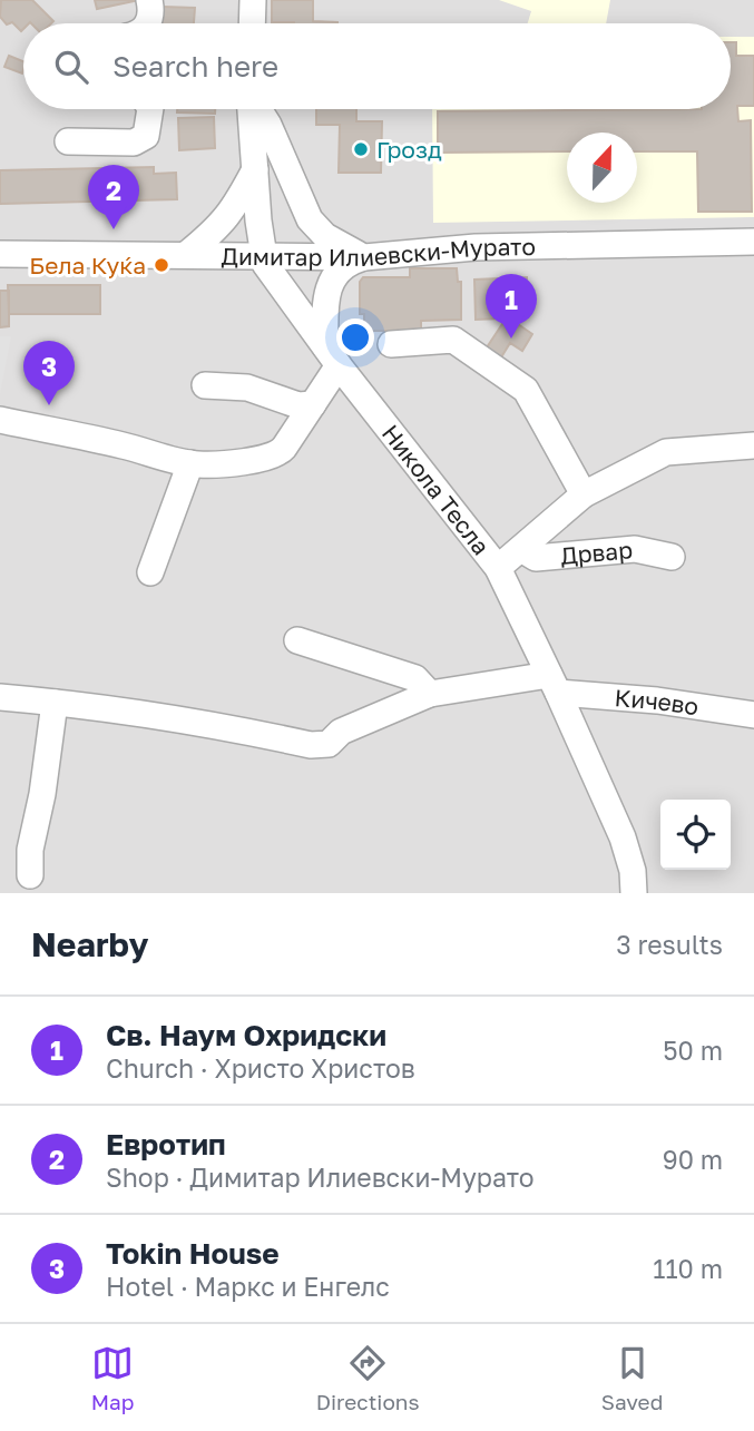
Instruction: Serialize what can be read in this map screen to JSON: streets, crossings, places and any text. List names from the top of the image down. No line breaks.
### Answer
{"streets":{"street":["Димитар Илиевски-Мурато","Никола Тесла","Дрвар","Кичево"]},"crossings":[["Димитар Илиевски-Мурато","Никола Тесла"],["Никола Тесла","Кичево"]],"places":["Грозд","Бела Куќа"],"north":"top","page":{"search":"Search here","pins":["2","1","3"],"heading":["Nearby","3 results"],"list":[{"mark":"1","name":"Св. Наум Охридски","note":"Church · Христо Христов","value":"50 m"},{"mark":"2","name":"Евротип","note":"Shop · Димитар Илиевски-Мурато","value":"90 m"},{"mark":"3","name":"Tokin House","note":"Hotel · Маркс и Енгелс","value":"110 m"}],"nav":["Map","Directions","Saved"]}}
